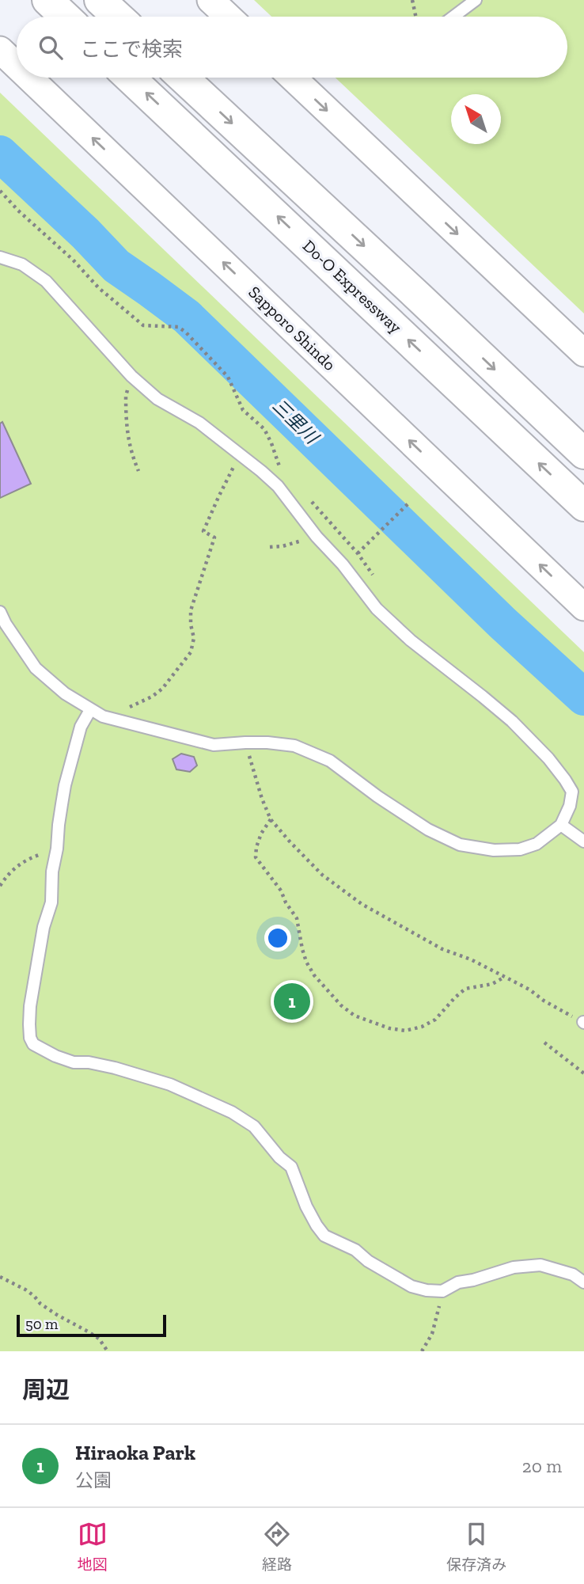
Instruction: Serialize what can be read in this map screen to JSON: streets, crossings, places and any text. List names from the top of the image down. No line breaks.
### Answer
{"streets":{"highway":["Do-O Expressway"],"street":["Sapporo Shindo"]},"water":["三里川"],"scale_bar":"50 m","north":"top left","page":{"search":"ここで検索","pins":"1","scale":"50 m","heading":"周辺","list":[{"mark":"1","name":"Hiraoka Park","note":"公園","value":"20 m"}],"nav":["地図","経路","保存済み"]}}
